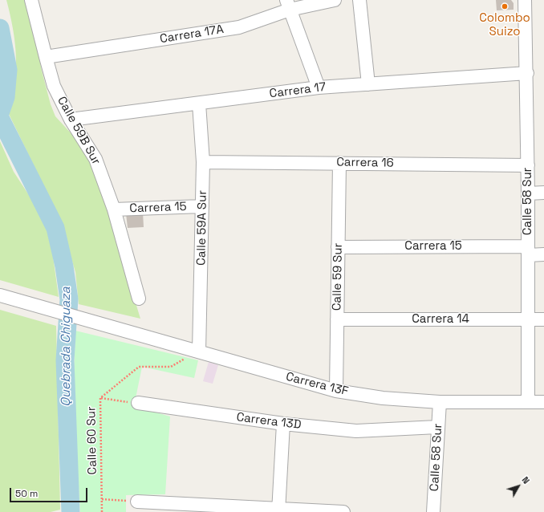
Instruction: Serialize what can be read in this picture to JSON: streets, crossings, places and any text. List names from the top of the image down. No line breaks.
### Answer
{"streets":{"street":["Carrera 17A","Carrera 17","Calle 59B Sur","Carrera 16","Calle 58 Sur","Carrera 15","Calle 59A Sur","Calle 59 Sur","Carrera 14","Carrera 13F","Carrera 13D"],"path":["Calle 60 Sur"]},"crossings":[["Carrera 17A","Calle 59B Sur"],["Carrera 17","Calle 59B Sur"],["Carrera 17","Calle 58 Sur"],["Carrera 17","Calle 59A Sur"],["Calle 59B Sur","Carrera 15"],["Carrera 16","Calle 58 Sur"],["Carrera 16","Calle 59A Sur"],["Carrera 16","Calle 59 Sur"],["Calle 58 Sur","Carrera 15"],["Calle 58 Sur","Carrera 14"],["Calle 58 Sur","Carrera 13F"],["Calle 58 Sur","Carrera 13D"],["Carrera 15","Calle 59A Sur"],["Carrera 15","Calle 59 Sur"],["Calle 59A Sur","Carrera 13F"],["Calle 59 Sur","Carrera 14"],["Calle 59 Sur","Carrera 13F"]],"water":["Quebrada Chiguaza"],"places":["Colombo Suizo"],"scale_bar":"50 m","north":"top right"}
